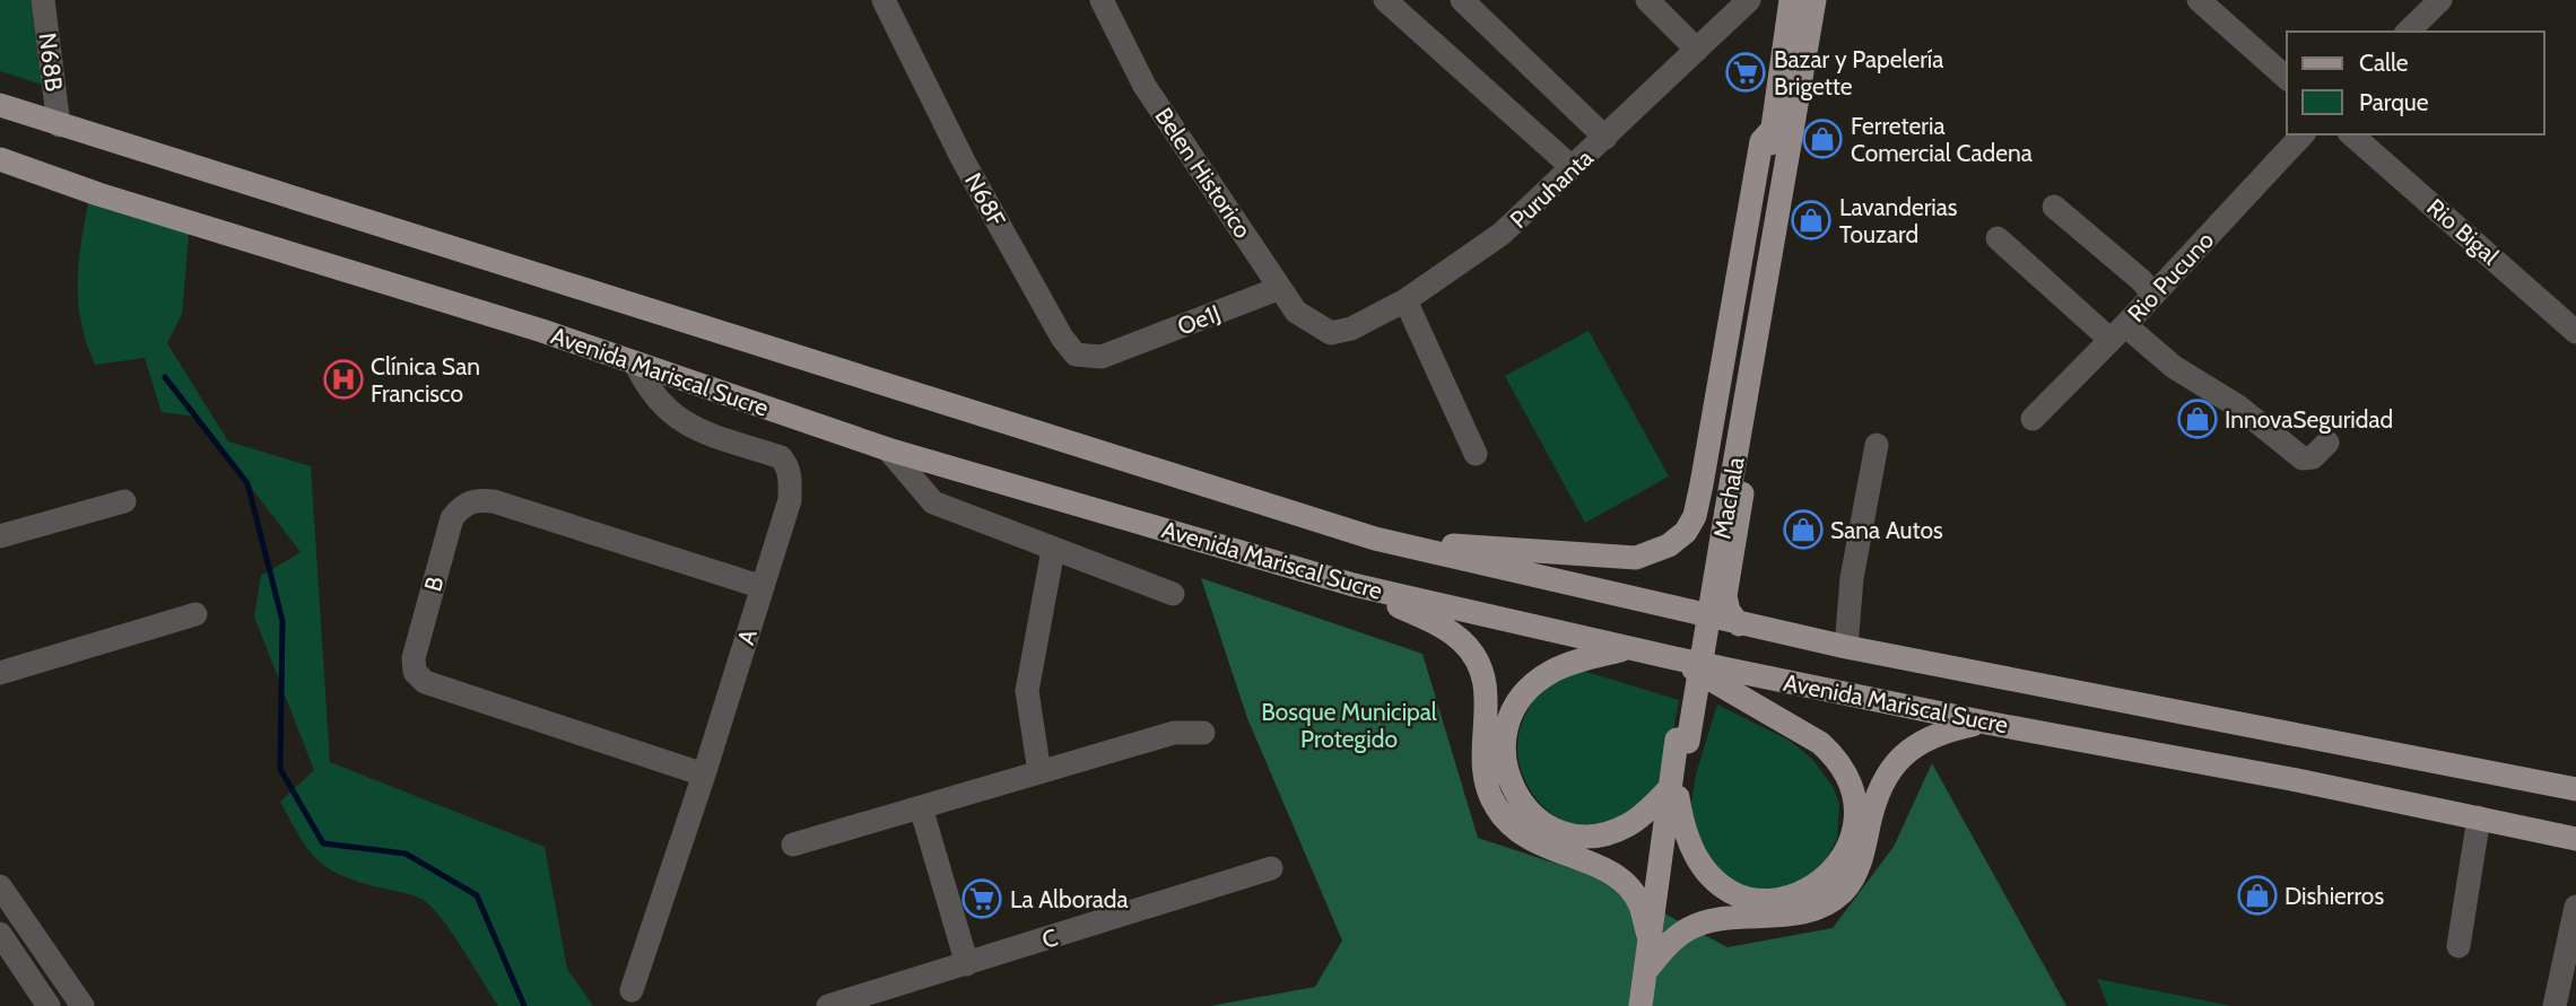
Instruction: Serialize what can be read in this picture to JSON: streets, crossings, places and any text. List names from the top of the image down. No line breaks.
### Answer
{"streets":{"main road":["Avenida Mariscal Sucre","Machala"],"street":["N68B","Belen Historico","Puruhanta","N68F","Rio Bigal","Rio Pucuno","Oe1J","B","A","C"]},"crossings":[["N68B","Avenida Mariscal Sucre"],["Belen Historico","Puruhanta"],["Belen Historico","Oe1J"],["N68F","Oe1J"],["Avenida Mariscal Sucre","A"],["B","A"]],"parks":["Bosque Municipal Protegido"],"places":{"supermarket":["Bazar y Papelería Brigette","La Alborada"],"shop":["Ferreteria Comercial Cadena","Lavanderias Touzard","InnovaSeguridad","Sana Autos","Dishierros"],"hospital":["Clínica San Francisco"]},"legend":["Calle","Parque"]}
